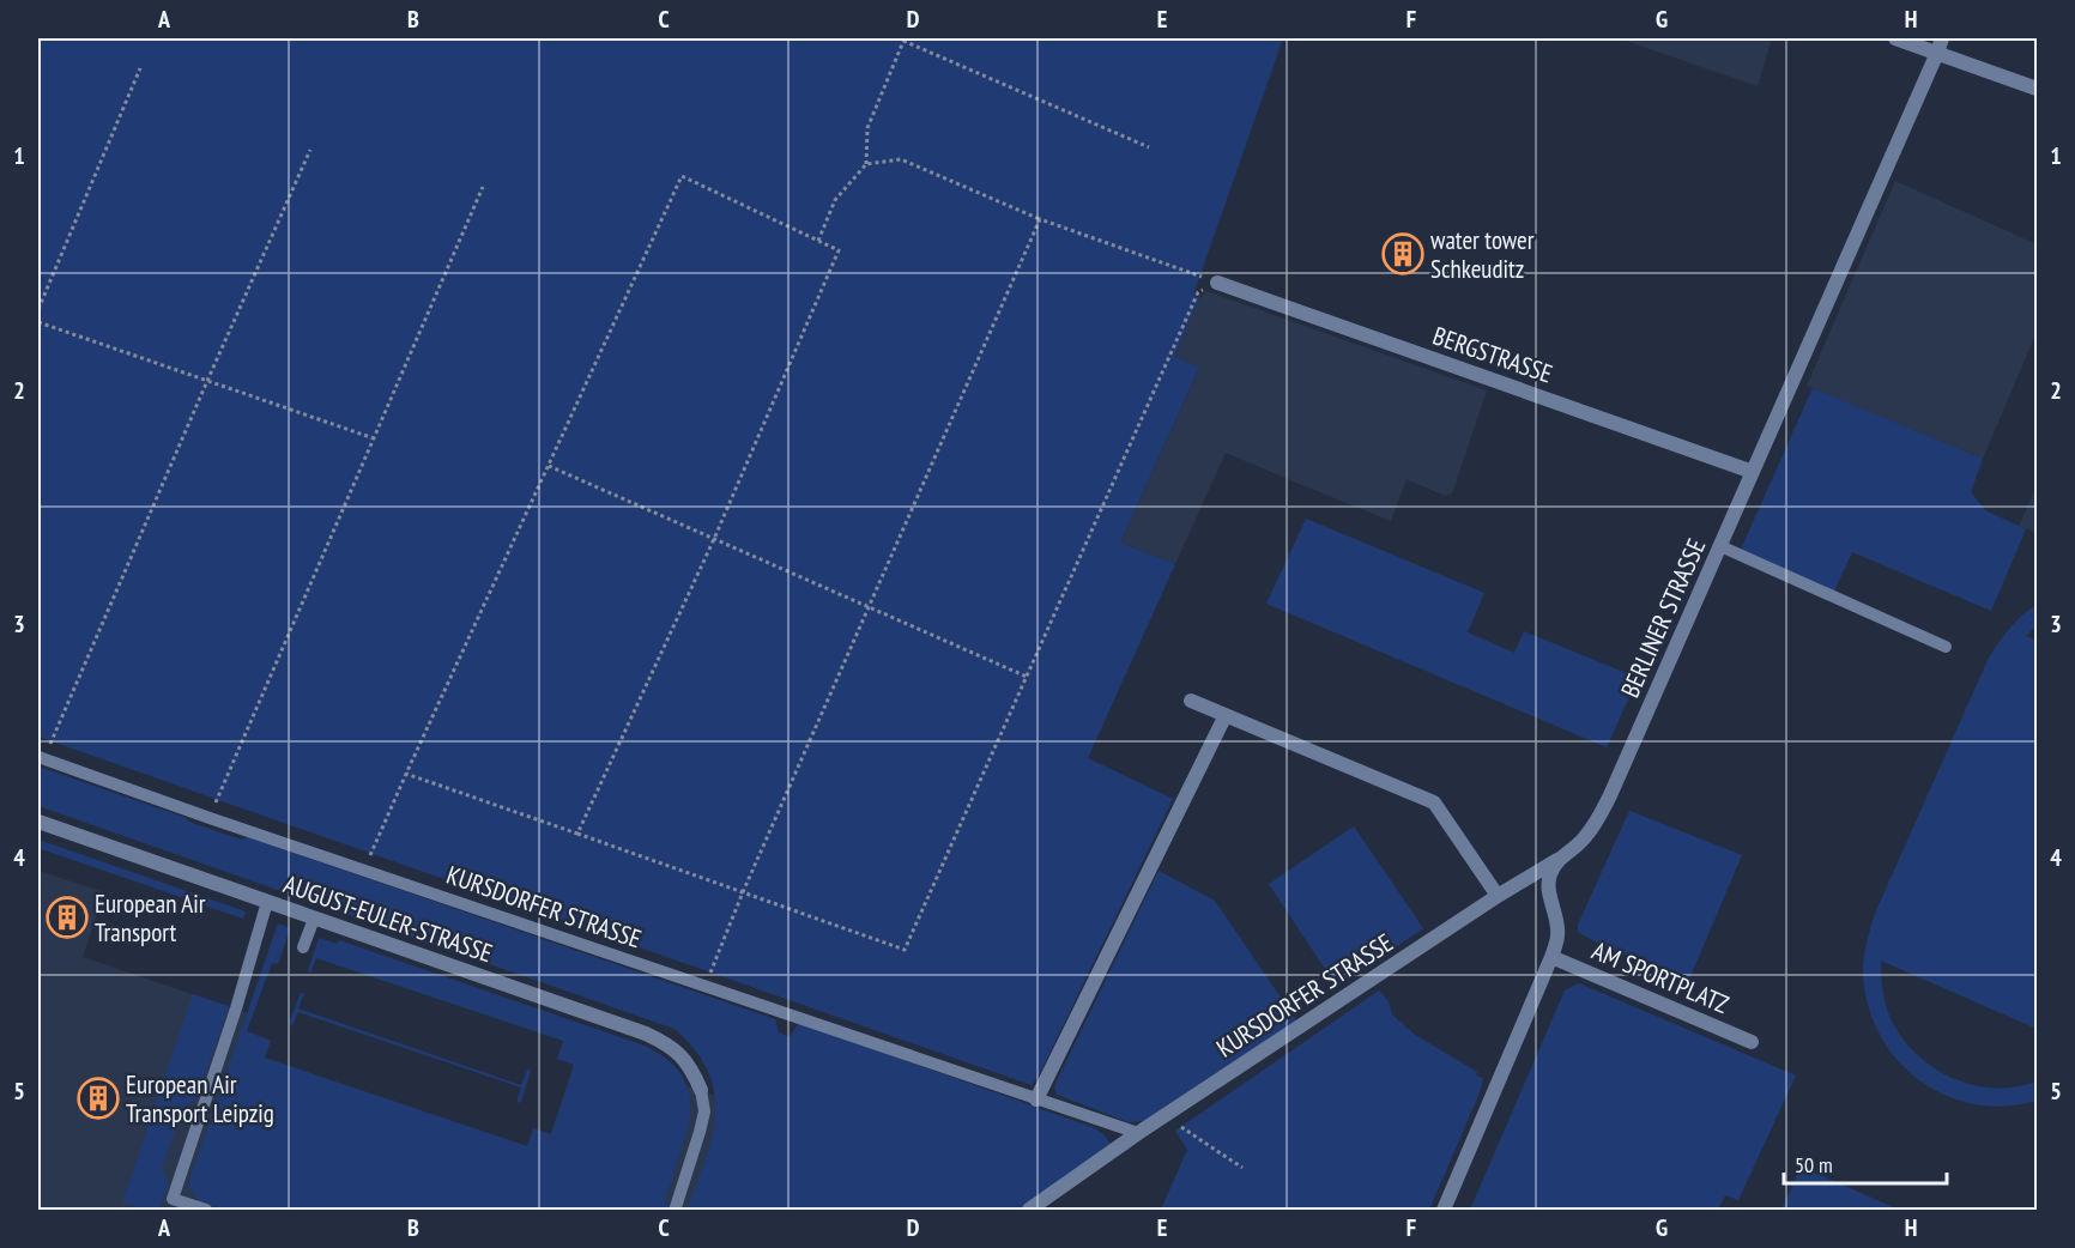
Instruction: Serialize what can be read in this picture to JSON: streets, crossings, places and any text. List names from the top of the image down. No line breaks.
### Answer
{"streets":{"street":["BERGSTRASSE","BERLINER STRASSE","KURSDORFER STRASSE","AUGUST-EULER-STRASSE","AM SPORTPLATZ"]},"crossings":[["BERGSTRASSE","BERLINER STRASSE"],["BERLINER STRASSE","KURSDORFER STRASSE"]],"places":{"building":["water tower Schkeuditz","European Air Transport","European Air Transport Leipzig"]},"scale_bar":"50 m","grid":{"columns":["A","B","C","D","E","F","G","H"],"rows":["1","2","3","4","5"]}}
